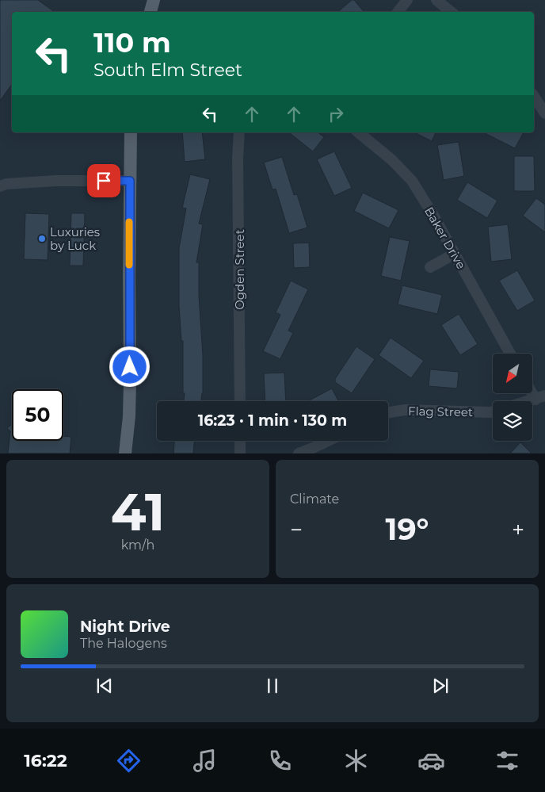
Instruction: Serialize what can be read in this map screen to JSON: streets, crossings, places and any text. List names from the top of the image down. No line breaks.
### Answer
{"streets":{"street":["Baker Drive","Ogden Street","Flag Street"]},"places":["Luxuries by Luck"],"north":"bottom left","page":{"turn":["110 m","South Elm Street"],"limit":"50","trip":"16:23 · 1 min · 130 m","tile":[["41","km/h"],"Climate"],"heat":["−","19°","+"],"song":["Night Drive","The Halogens"],"tabs":"16:22"}}
